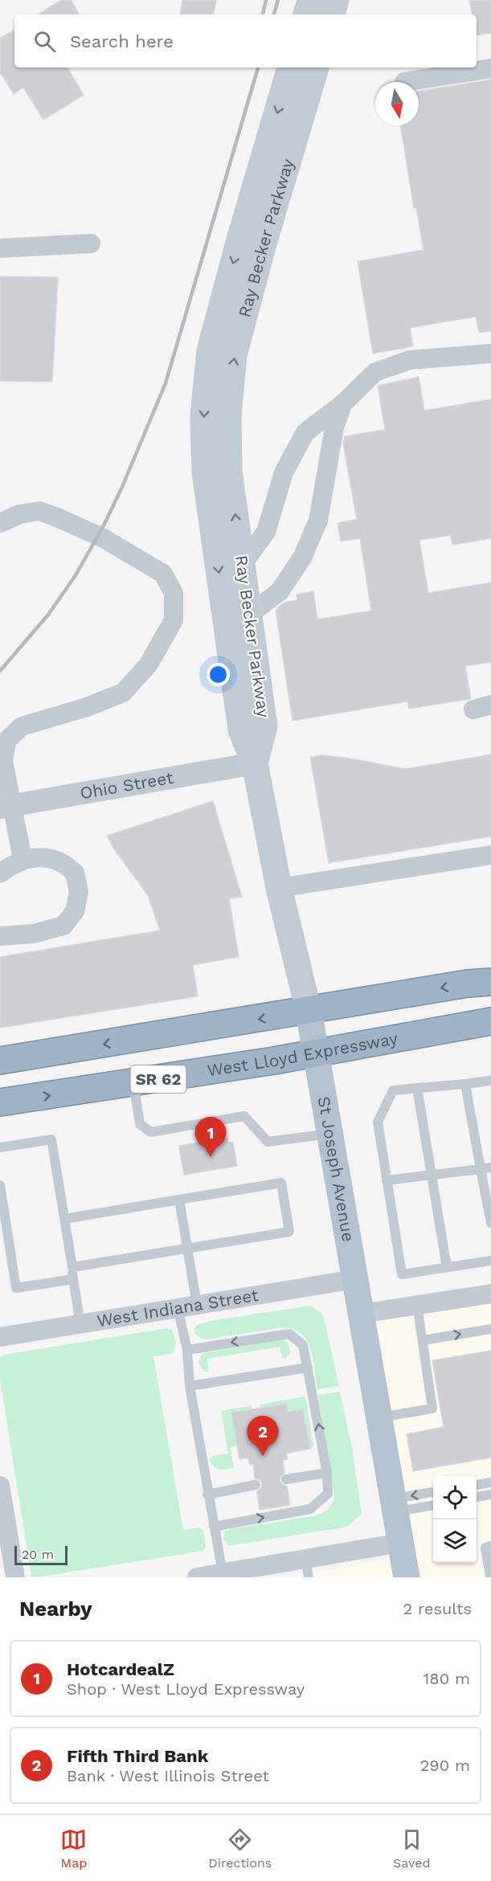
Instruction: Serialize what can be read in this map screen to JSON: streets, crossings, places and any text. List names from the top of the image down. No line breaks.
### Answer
{"streets":{"highway":["West Lloyd Expressway","SR 62"],"main road":["Ray Becker Parkway","St Joseph Avenue"],"street":["Ohio Street","West Indiana Street"]},"crossings":[["Ray Becker Parkway","Ohio Street"],["Ray Becker Parkway","St Joseph Avenue"],["Ohio Street","St Joseph Avenue"],["West Lloyd Expressway","St Joseph Avenue"],["St Joseph Avenue","West Indiana Street"]],"scale_bar":"20 m","north":"bottom","page":{"search":"Search here","pins":["1","2"],"scale":"20 m","heading":["Nearby","2 results"],"list":[{"mark":"1","name":"HotcardealZ","note":"Shop · West Lloyd Expressway","value":"180 m"},{"mark":"2","name":"Fifth Third Bank","note":"Bank · West Illinois Street","value":"290 m"}],"nav":["Map","Directions","Saved"]}}
